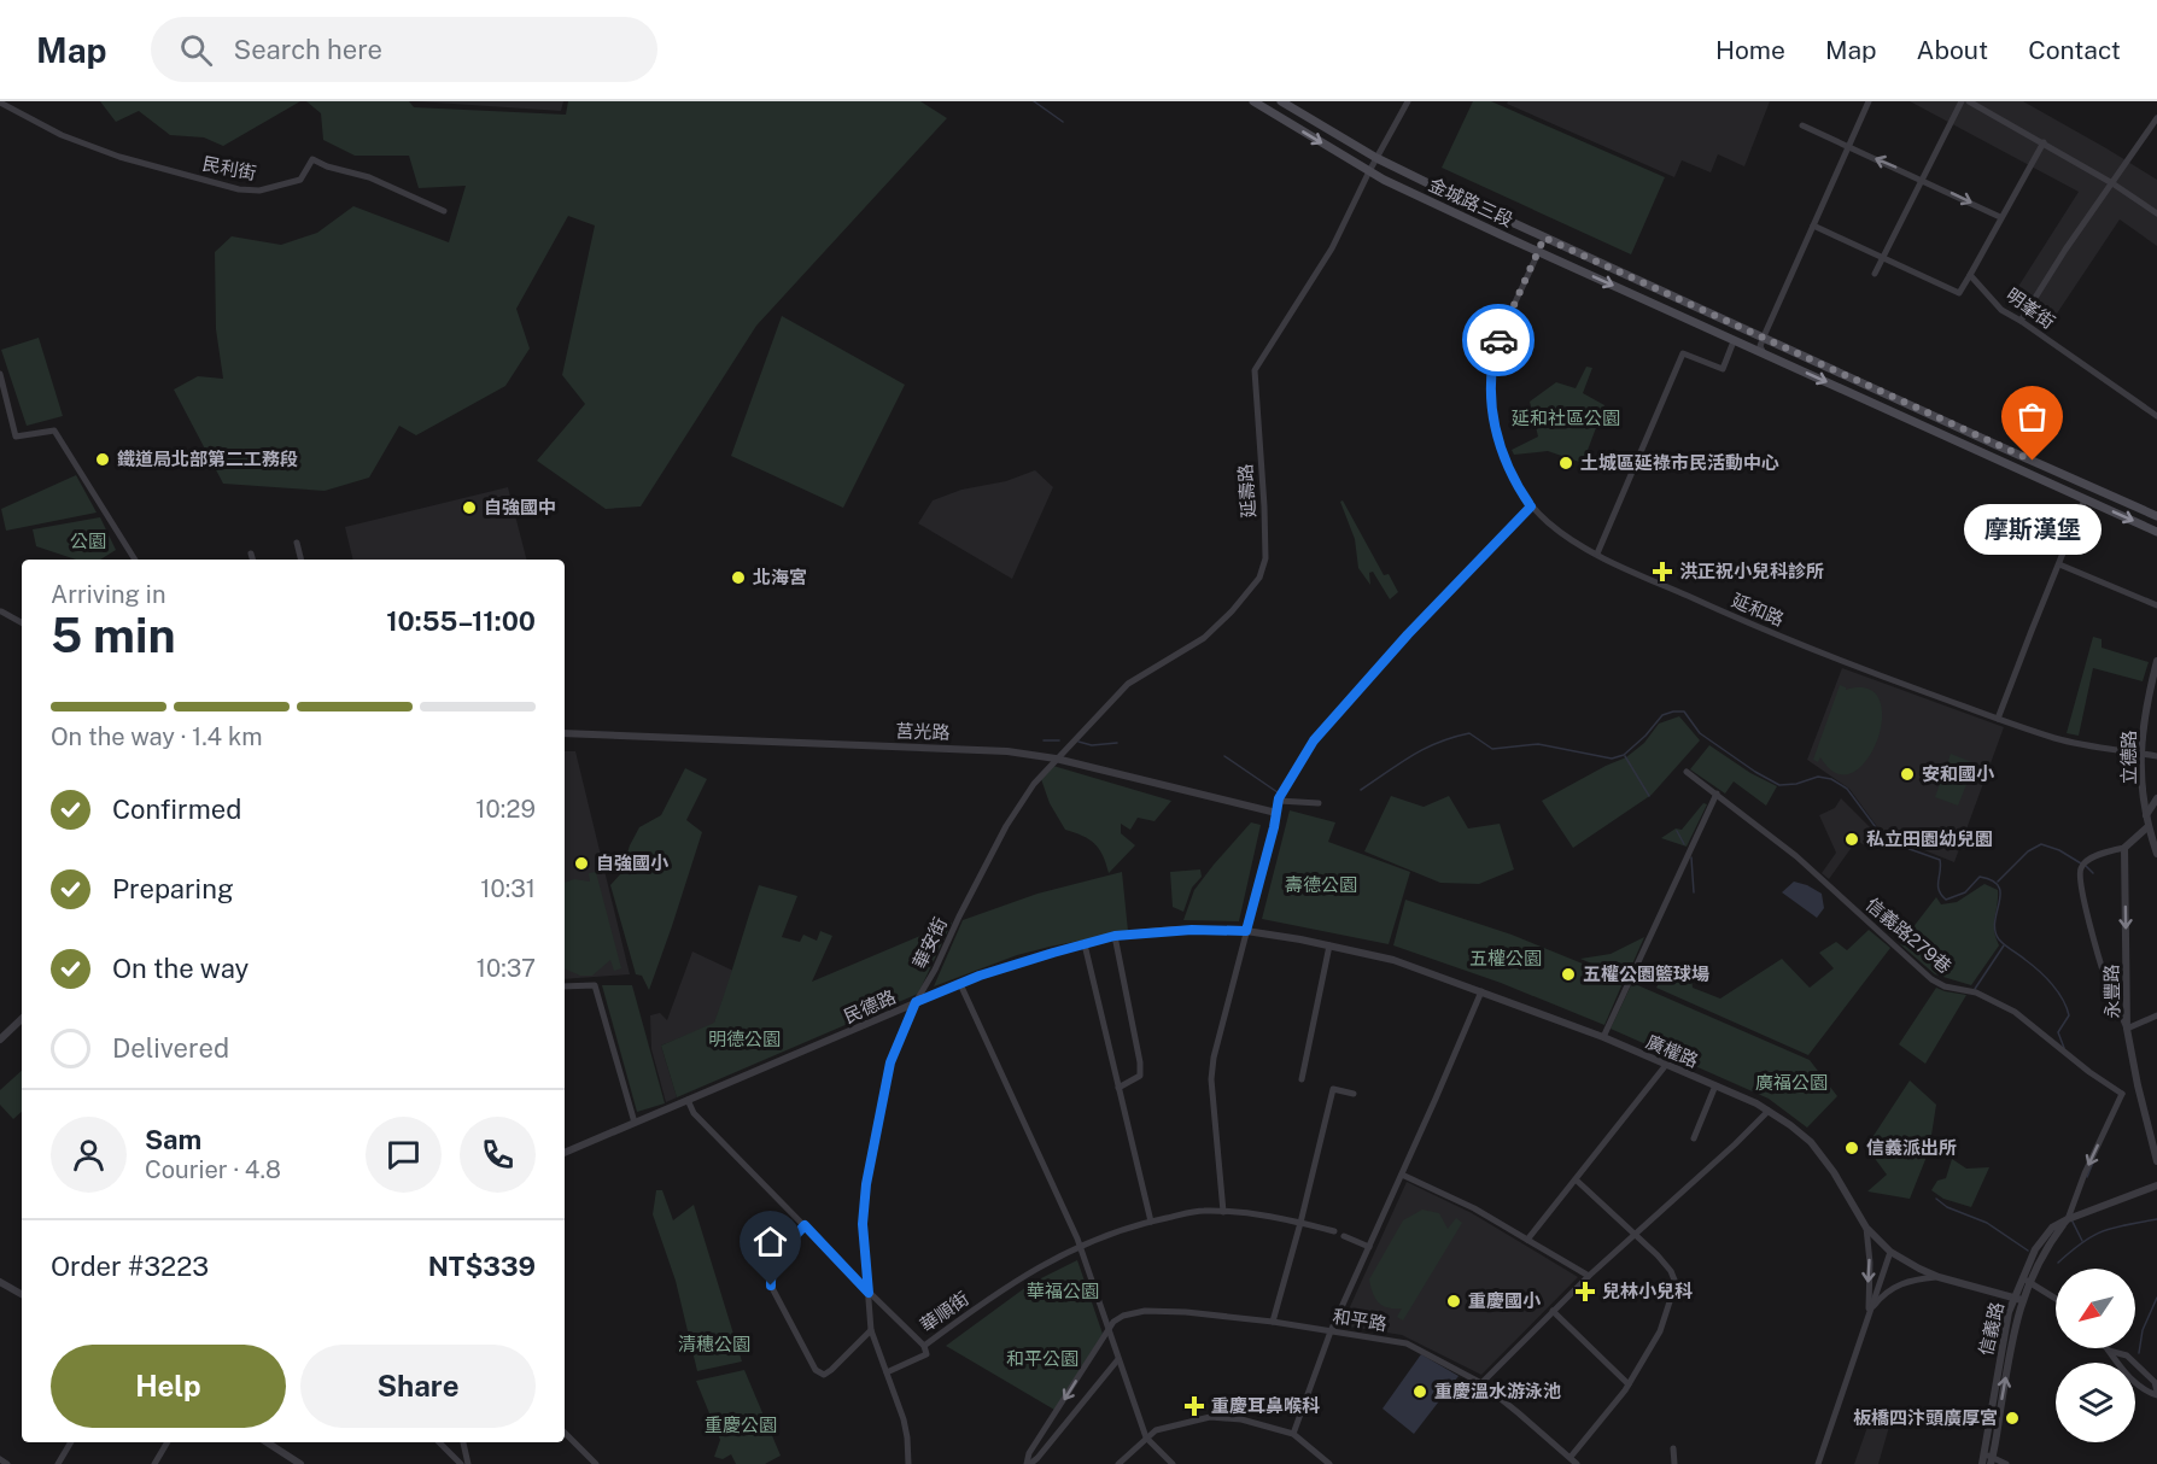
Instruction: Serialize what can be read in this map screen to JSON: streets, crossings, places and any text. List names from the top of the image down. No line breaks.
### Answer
{"streets":{"main road":["金城路三段"],"street":["民利街","明峯街","延壽路","延和路","莒光路","立德路","信義路279巷","華安街","永豐路","民德路","廣權路","華順街","和平路","信義路"]},"crossings":[["金城路三段","延壽路"],["金城路三段","延和路"],["延壽路","莒光路"],["延壽路","華安街"],["延和路","立德路"],["莒光路","華安街"],["華安街","民德路"],["華安街","華順街"],["民德路","廣權路"],["民德路","華順街"],["廣權路","信義路"]],"one_way":["永豐路"],"parks":["延和社區公園","公園","壽德公園","五權公園","明德公園","廣福公園","華福公園","清穗公園","和平公園","重慶公園"],"places":{"other":["鐵道局北部第二工務段","摩斯漢堡","土城區延祿市民活動中心","自強國中","北海宮","安和國小","私立田園幼兒園","自強國小","五權公園籃球場","信義派出所","重慶國小","重慶溫水游泳池","板橋四汴頭廣厚宮"],"health":["洪正祝小兒科診所","兒林小兒科","重慶耳鼻喉科"]},"north":"bottom left","page":{"header":"Map","search":"Search here","nav":["Home","Map","About","Contact"],"bubble":"摩斯漢堡","heading":["5 min","Arriving in","10:55–11:00"],"panel":["Sam","Courier · 4.8","Order #3223","NT$339"],"bar":"On the way · 1.4 km","list":[["Confirmed","10:29"],["Preparing","10:31"],["On the way","10:37"],"Delivered"],"buttons":["Help","Share"]}}
